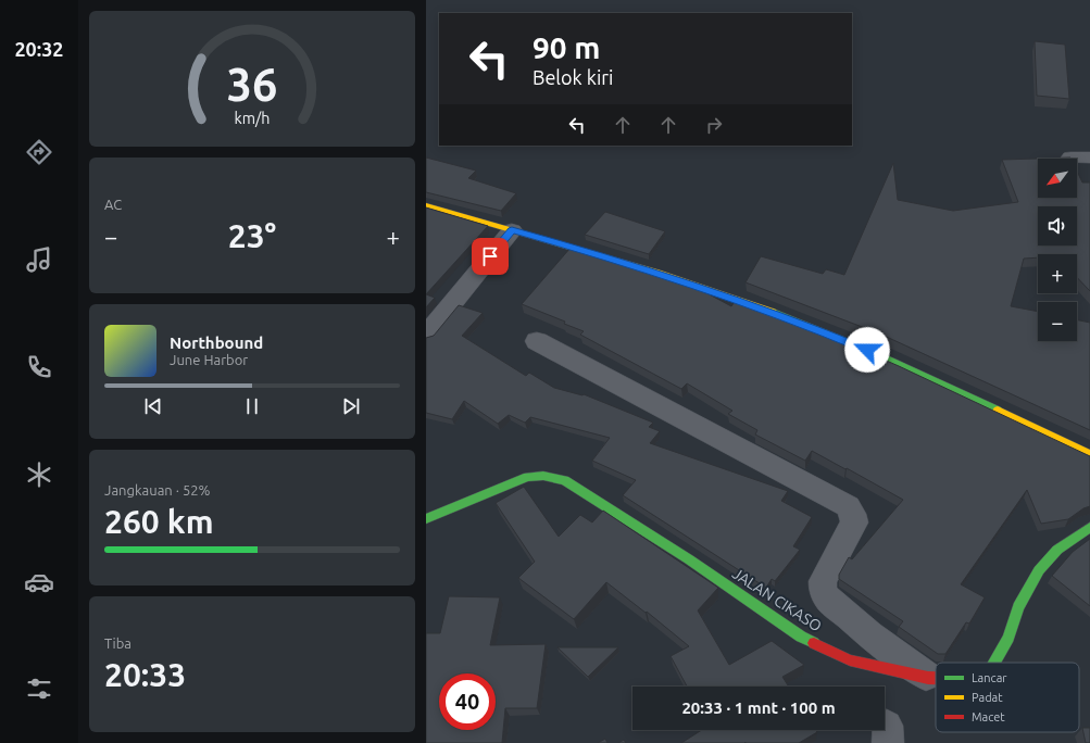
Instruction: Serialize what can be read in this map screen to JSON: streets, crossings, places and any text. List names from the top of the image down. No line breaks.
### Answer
{"streets":{"street":["JALAN CIKASO"]},"legend":["Lancar","Padat","Macet"],"north":"bottom left","page":{"tabs":"20:32","turn":["90 m","Belok kiri"],"tile":["AC",["Jangkauan · 52%","260 km"],["Tiba","20:33"]],"map_buttons":["+","−"],"heat":["−","23°","+"],"song":["Northbound","June Harbor"],"limit":"40","trip":"20:33 · 1 mnt · 100 m","gauge":["36","km/h"]}}
